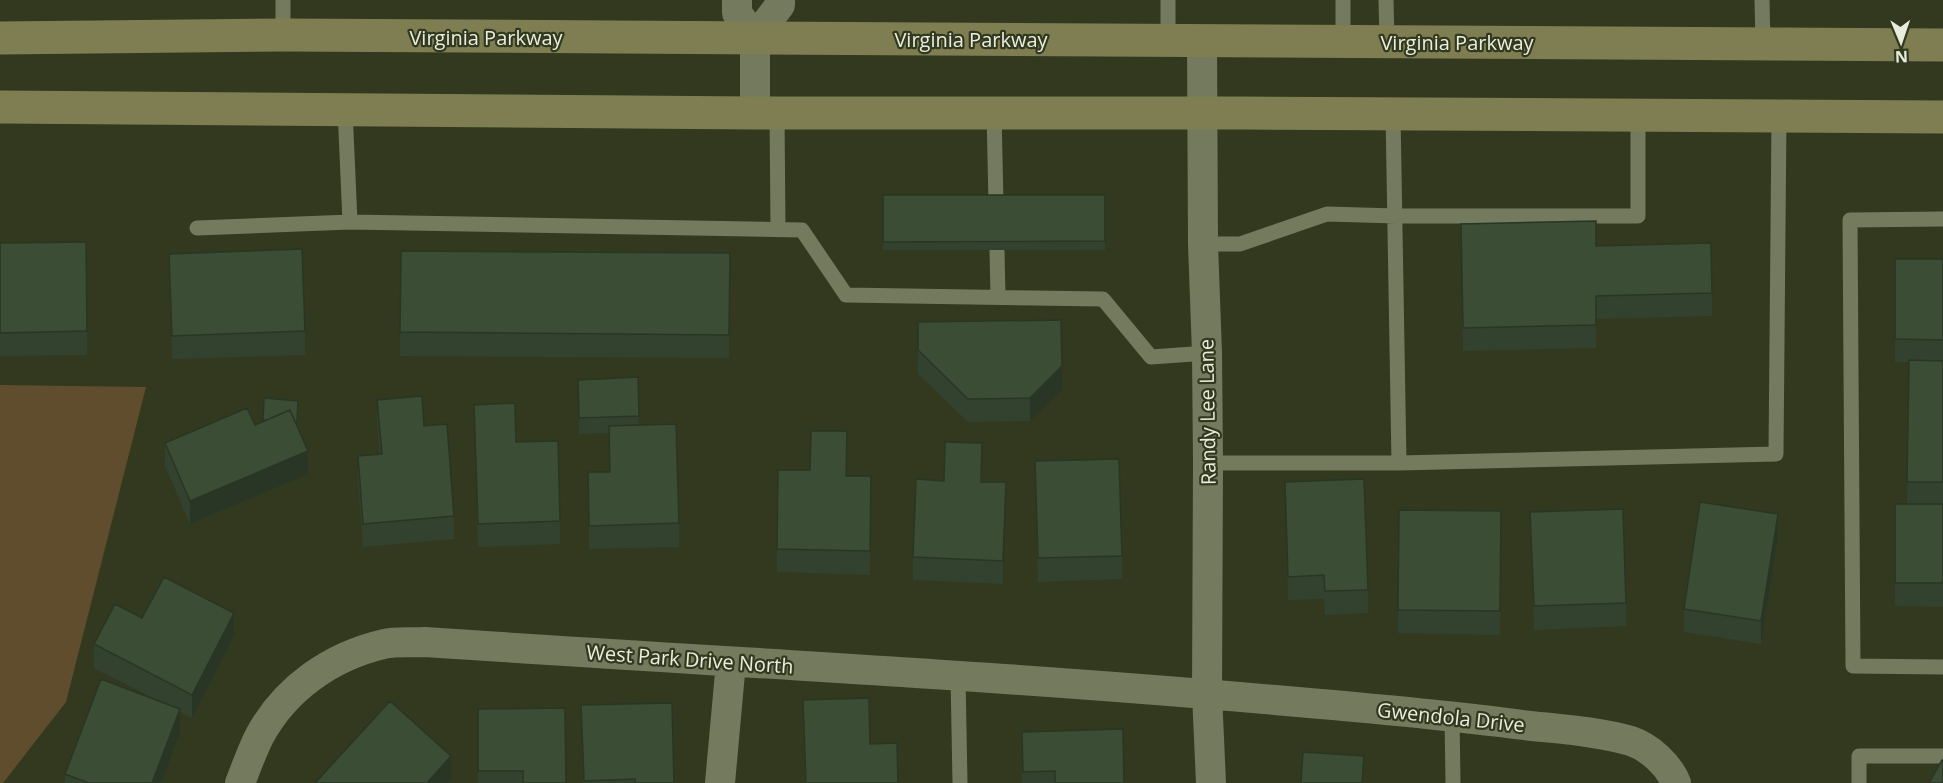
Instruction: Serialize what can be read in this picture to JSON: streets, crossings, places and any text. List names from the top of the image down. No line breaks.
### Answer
{"streets":{"main road":["Virginia Parkway"],"street":["Randy Lee Lane","West Park Drive North","Gwendola Drive"]},"crossings":[["Virginia Parkway","Randy Lee Lane"],["Randy Lee Lane","West Park Drive North"],["Randy Lee Lane","Gwendola Drive"],["West Park Drive North","Gwendola Drive"]],"north":"bottom"}
